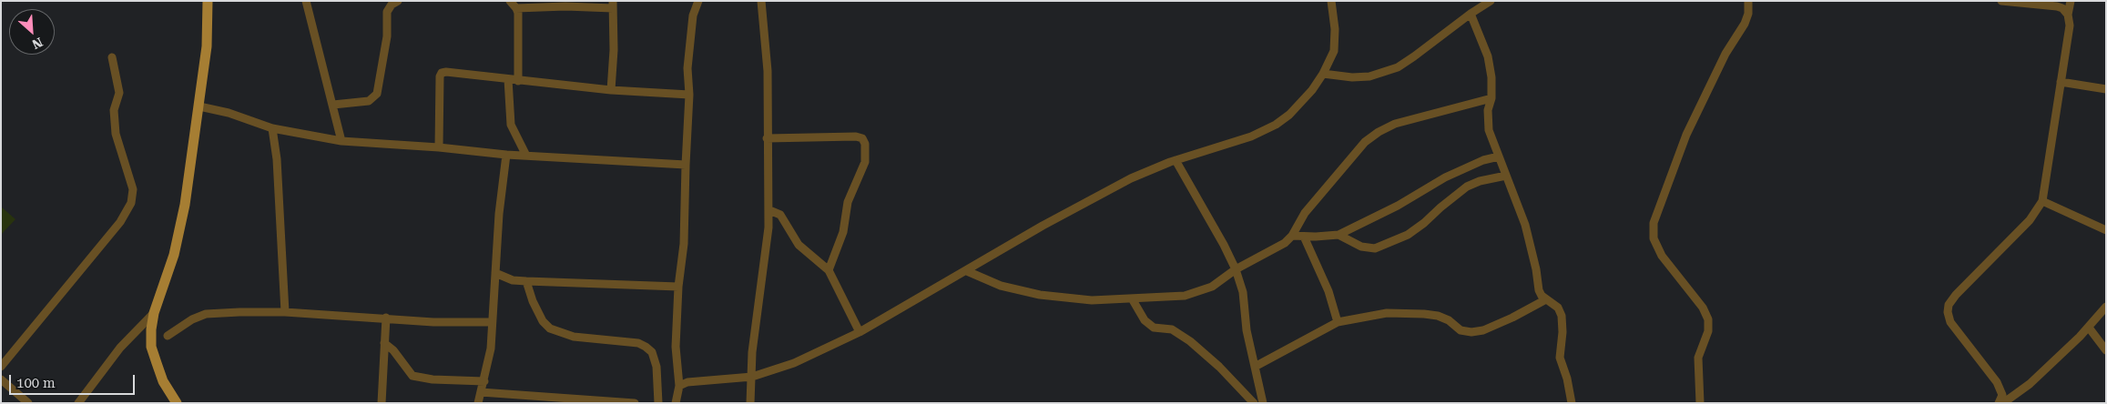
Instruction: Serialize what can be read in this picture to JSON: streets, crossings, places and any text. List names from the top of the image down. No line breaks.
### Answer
{"scale_bar":"100 m","north":"bottom right"}
